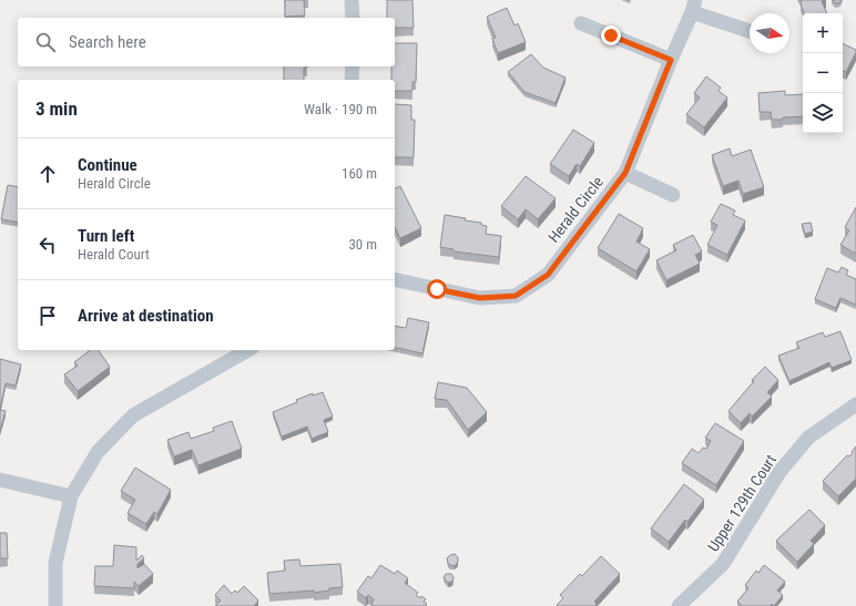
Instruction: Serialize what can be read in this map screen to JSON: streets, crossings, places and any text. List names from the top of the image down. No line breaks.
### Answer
{"streets":{"street":["Herald Circle","Upper 129th Court"]},"north":"right","page":{"map_buttons":["+","−"],"search":"Search here","heading":["3 min","Walk · 190 m"],"list":[["Continue","Herald Circle","160 m"],["Turn left","Herald Court","30 m"],"Arrive at destination"]}}
